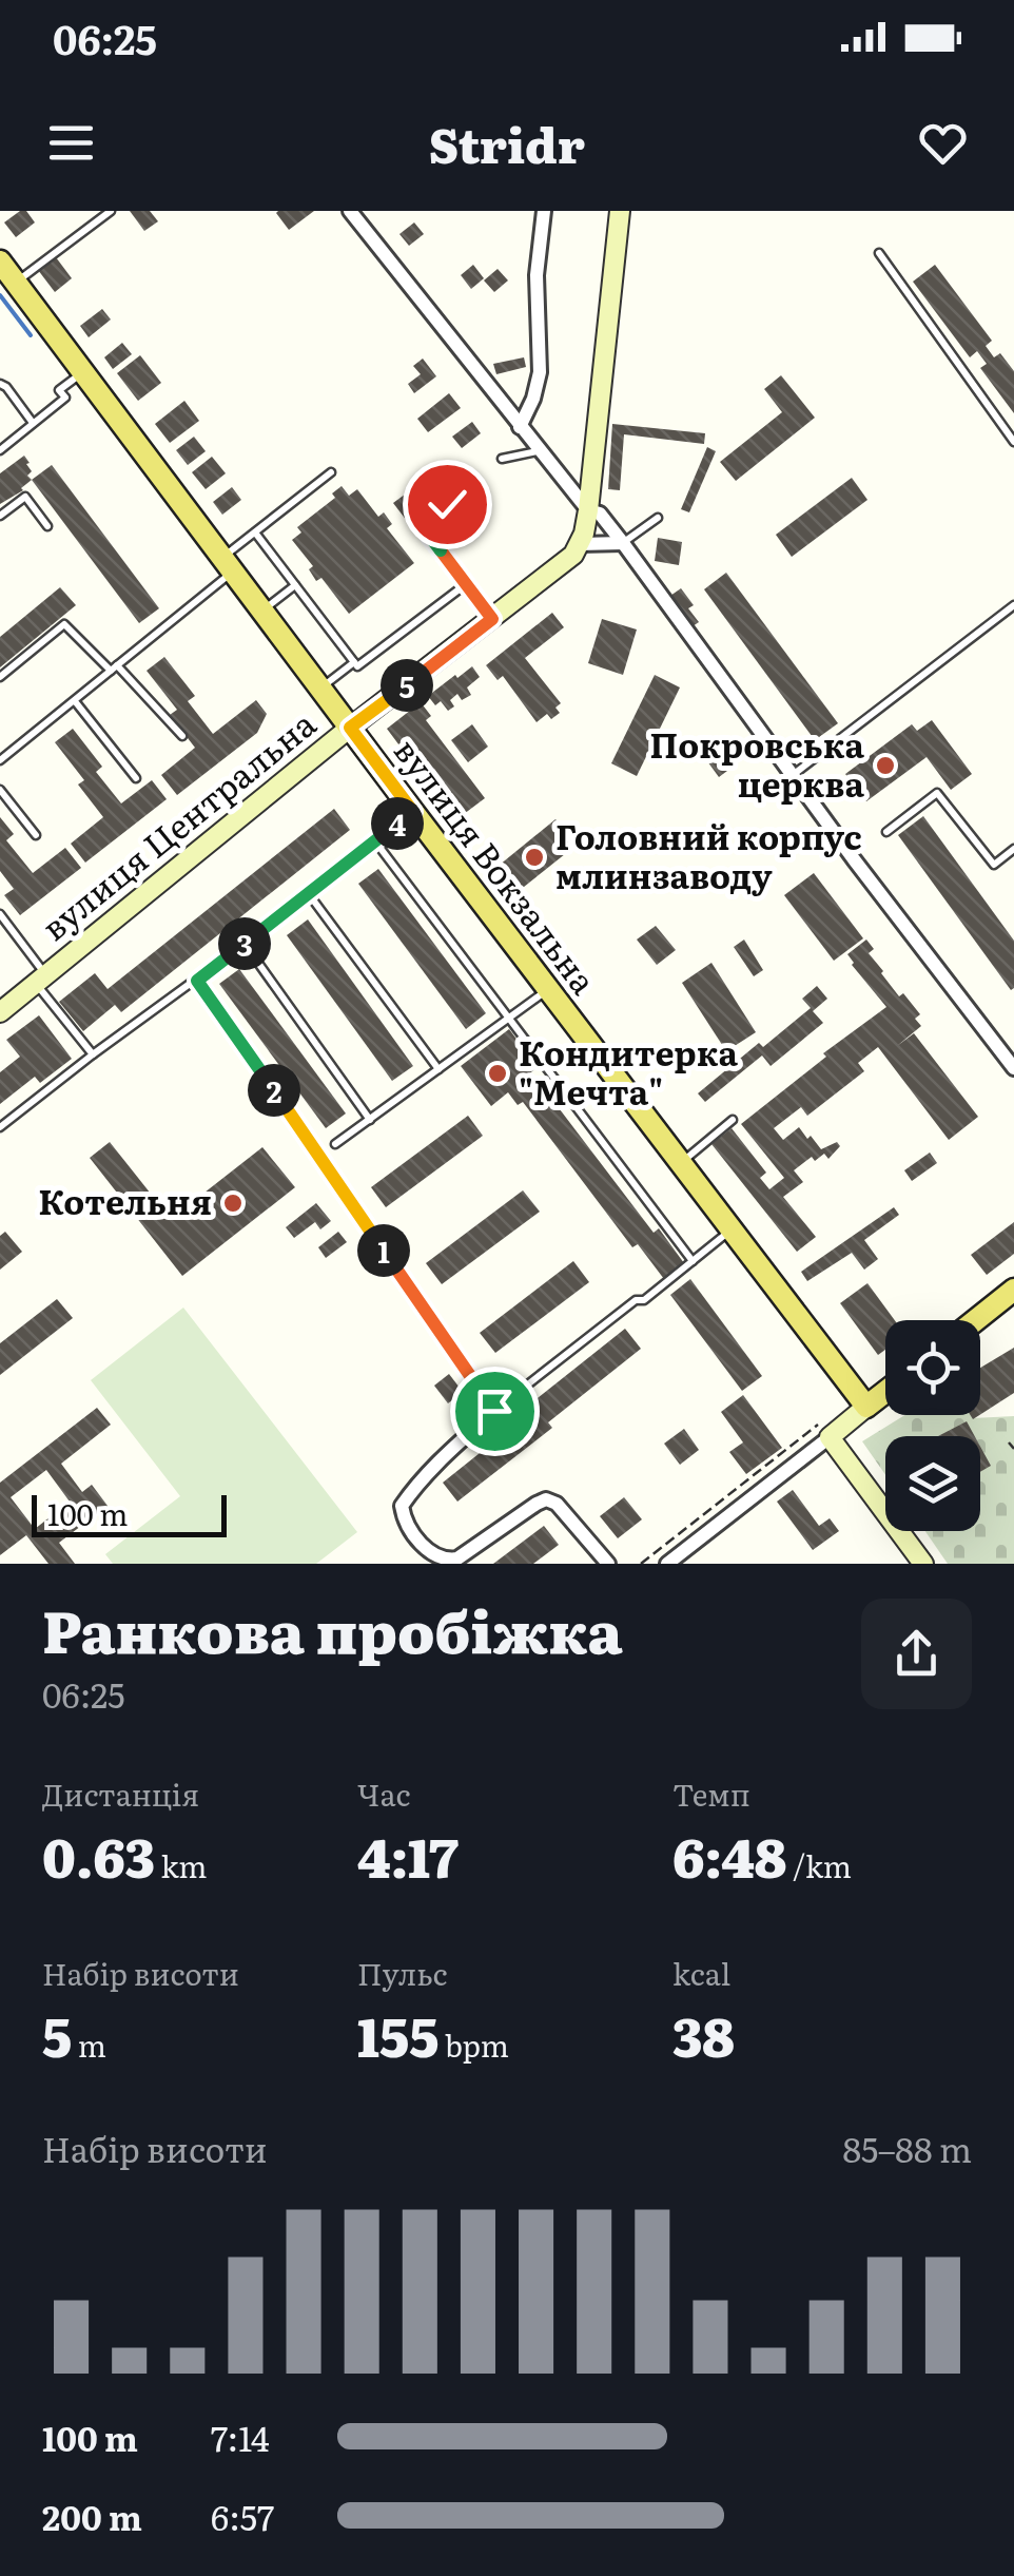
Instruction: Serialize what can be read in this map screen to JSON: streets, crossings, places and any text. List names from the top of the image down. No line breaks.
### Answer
{"streets":{"main road":["вулиця Вокзальна"],"street":["вулиця Центральна"]},"crossings":[["вулиця Центральна","вулиця Вокзальна"]],"places":["Покровська церква","Головний корпус млинзаводу","Кондитерка \"Мечта\"","Котельня"],"scale_bar":"100 m","page":{"status":"06:25","header":"Stridr","pins":["5","4","3","2","1"],"scale":"100 m","heading":["Ранкова пробіжка","06:25"],"stats":[["Дистанція","0.63 km"],["Час","4:17"],["Темп","6:48 /km"],["Набір висоти","5 m"],["Пульс","155 bpm"],["kcal","38"]],"chart":["Набір висоти","85–88 m"],"list":[{"name":"100 m","note":"7:14"},{"name":"200 m","note":"6:57"}]}}
